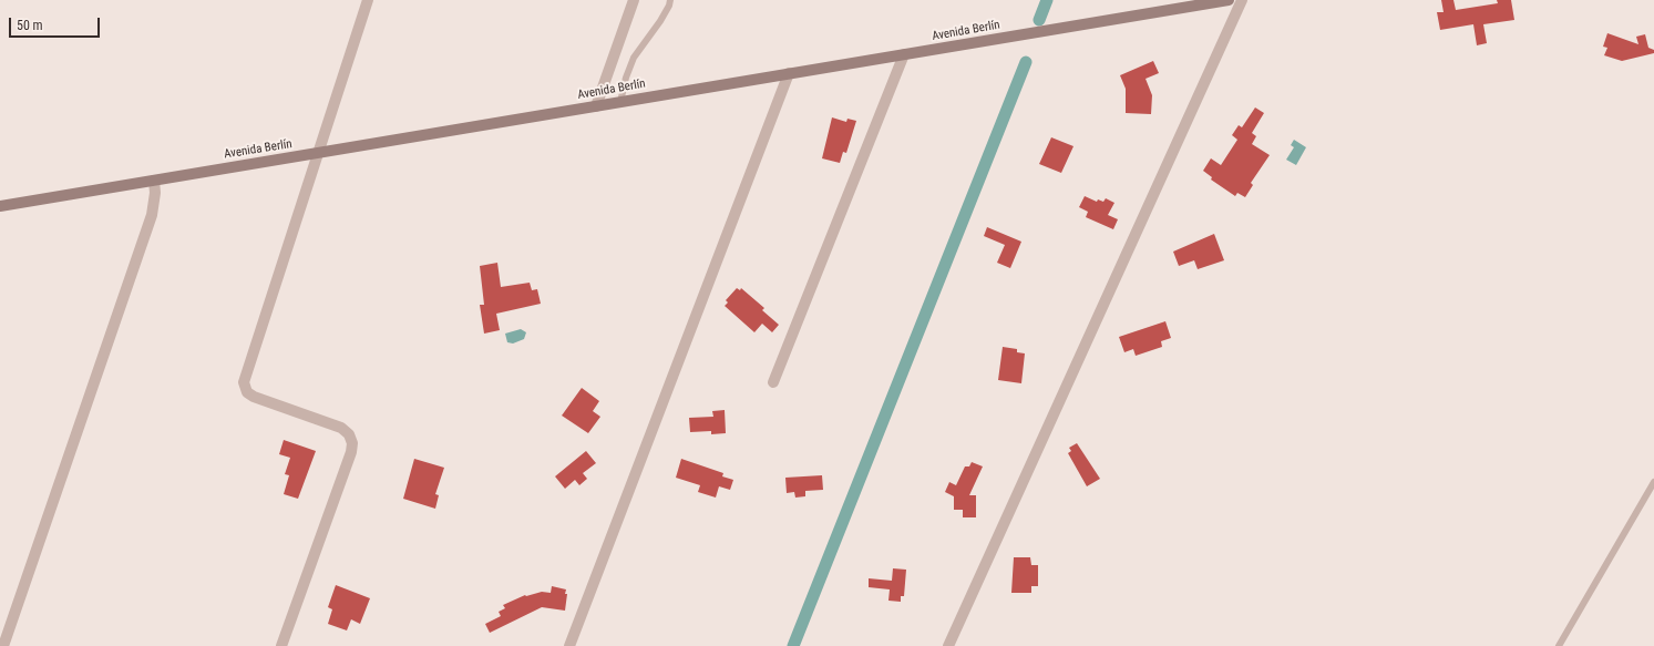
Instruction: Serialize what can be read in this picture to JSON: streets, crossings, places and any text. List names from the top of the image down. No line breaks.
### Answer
{"streets":{"street":["Avenida Berlín"]},"scale_bar":"50 m"}
